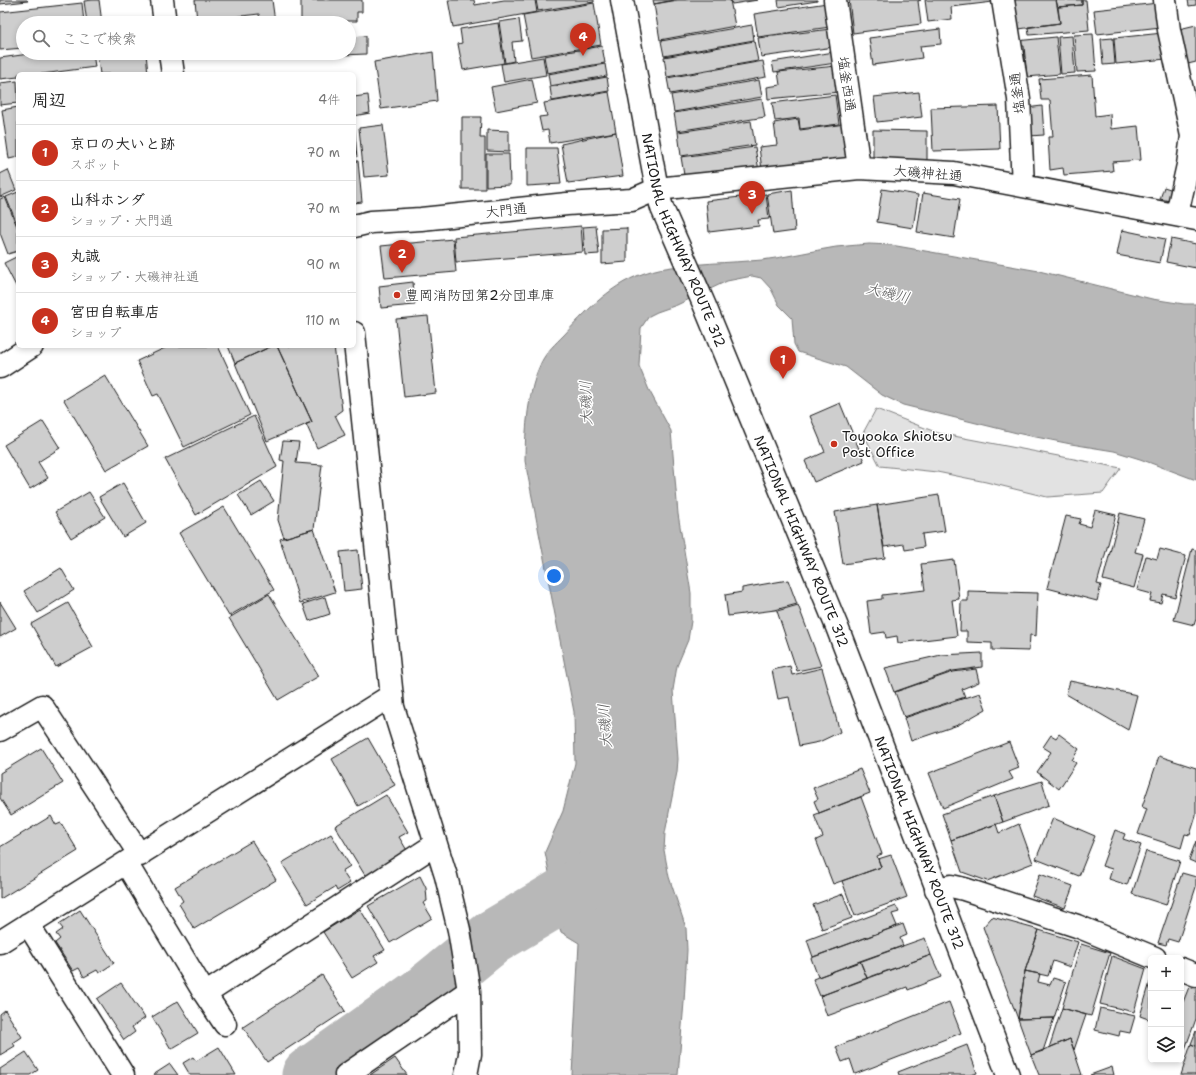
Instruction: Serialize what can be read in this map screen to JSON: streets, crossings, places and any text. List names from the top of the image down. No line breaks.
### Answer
{"streets":{"main road":["塩釜西通","塩釜通","大磯神社通","大門通","NATIONAL HIGHWAY ROUTE 312"]},"crossings":[["塩釜西通","大磯神社通"],["塩釜通","大磯神社通"],["大磯神社通","大門通"],["大磯神社通","NATIONAL HIGHWAY ROUTE 312"],["大門通","NATIONAL HIGHWAY ROUTE 312"]],"water":["大磯川"],"places":["豊岡消防団第2分団車庫","Toyooka Shiotsu Post Office"],"page":{"search":"ここで検索","pins":["4","3","2","1"],"heading":["周辺","4件"],"list":[{"mark":"1","name":"京口の大いと跡","note":"スポット","value":"70 m"},{"mark":"2","name":"山科ホンダ","note":"ショップ · 大門通","value":"70 m"},{"mark":"3","name":"丸誠","note":"ショップ · 大磯神社通","value":"90 m"},{"mark":"4","name":"宮田自転車店","note":"ショップ","value":"110 m"}],"map_buttons":["+","−"]}}
